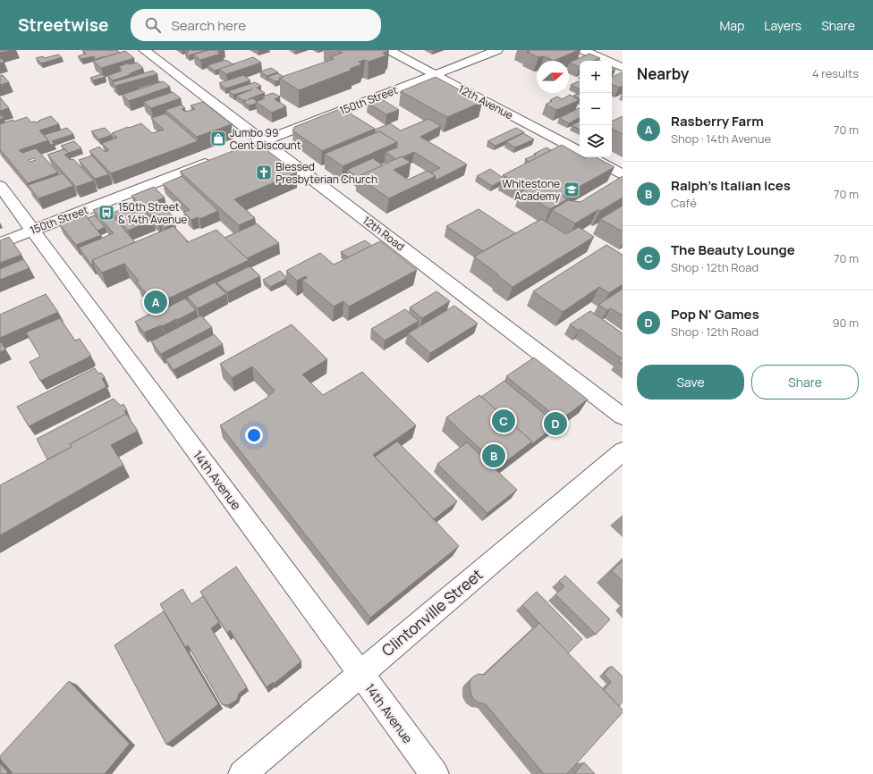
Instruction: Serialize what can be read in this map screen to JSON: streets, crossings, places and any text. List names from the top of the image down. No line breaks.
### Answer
{"streets":{"street":["150th Street","12th Avenue","12th Road","14th Avenue","Clintonville Street"]},"crossings":[["150th Street","12th Avenue"],["150th Street","12th Road"],["150th Street","14th Avenue"],["14th Avenue","Clintonville Street"]],"places":{"shop":["Jumbo 99 Cent Discount"],"church":["Blessed Presbyterian Church"],"school or university":["Whitestone Academy"],"bus stop":["150th Street & 14th Avenue"]},"north":"right","page":{"header":"Streetwise","search":"Search here","nav":["Map","Layers","Share"],"heading":["Nearby","4 results"],"map_buttons":["+","−"],"list":[{"mark":"A","name":"Rasberry Farm","note":"Shop · 14th Avenue","value":"70 m"},{"mark":"B","name":"Ralph's Italian Ices","note":"Café","value":"70 m"},{"mark":"C","name":"The Beauty Lounge","note":"Shop · 12th Road","value":"70 m"},{"mark":"D","name":"Pop N' Games","note":"Shop · 12th Road","value":"90 m"}],"pins":["A","C","D","B"],"buttons":["Save","Share"]}}
